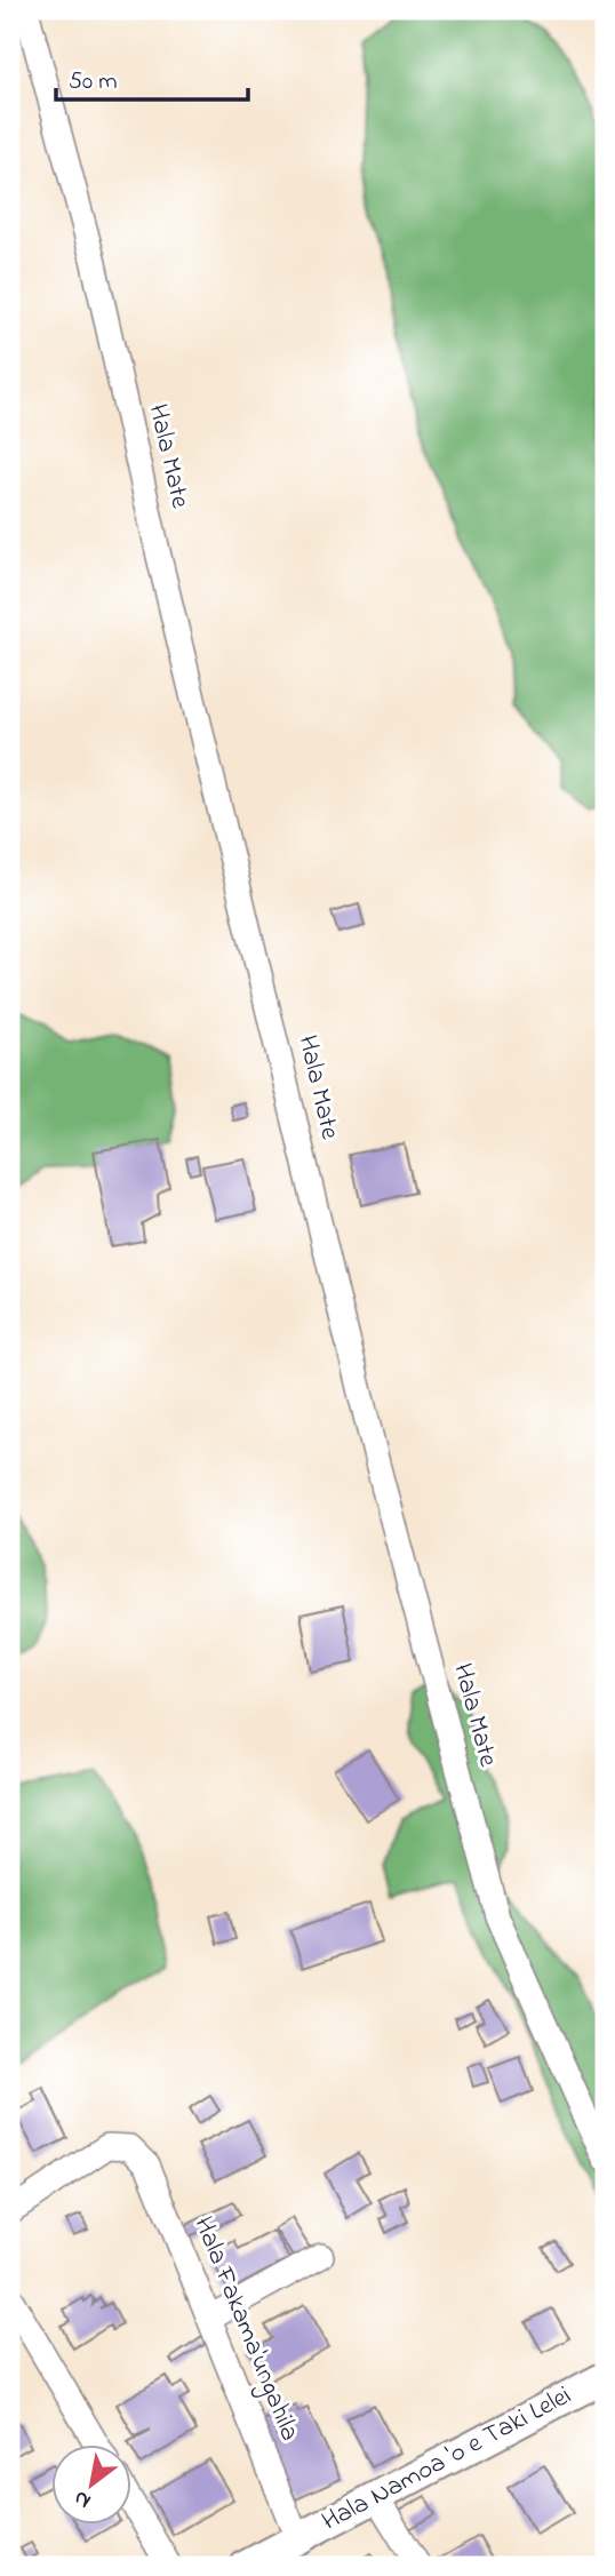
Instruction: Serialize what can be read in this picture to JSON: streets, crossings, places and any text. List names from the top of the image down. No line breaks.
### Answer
{"streets":{"street":["Hala Mate","Hala Fakama'ungahila","Hala Namoa 'o e Taki Lelei"]},"crossings":[["Hala Fakama'ungahila","Hala Namoa 'o e Taki Lelei"]],"scale_bar":"50 m","north":"bottom left"}
